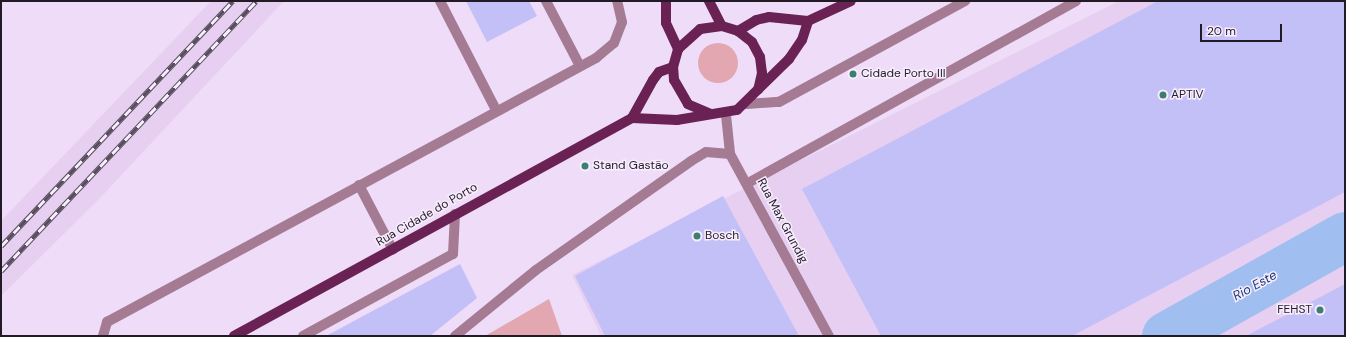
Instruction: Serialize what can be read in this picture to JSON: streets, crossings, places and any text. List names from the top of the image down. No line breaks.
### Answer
{"streets":{"main road":["Rua Cidade do Porto"],"street":["Rua Max Grundig"]},"water":["Rio Este"],"places":["Cidade Porto III","APTIV","Stand Gastāo","Bosch","FEHST"],"scale_bar":"20 m"}
